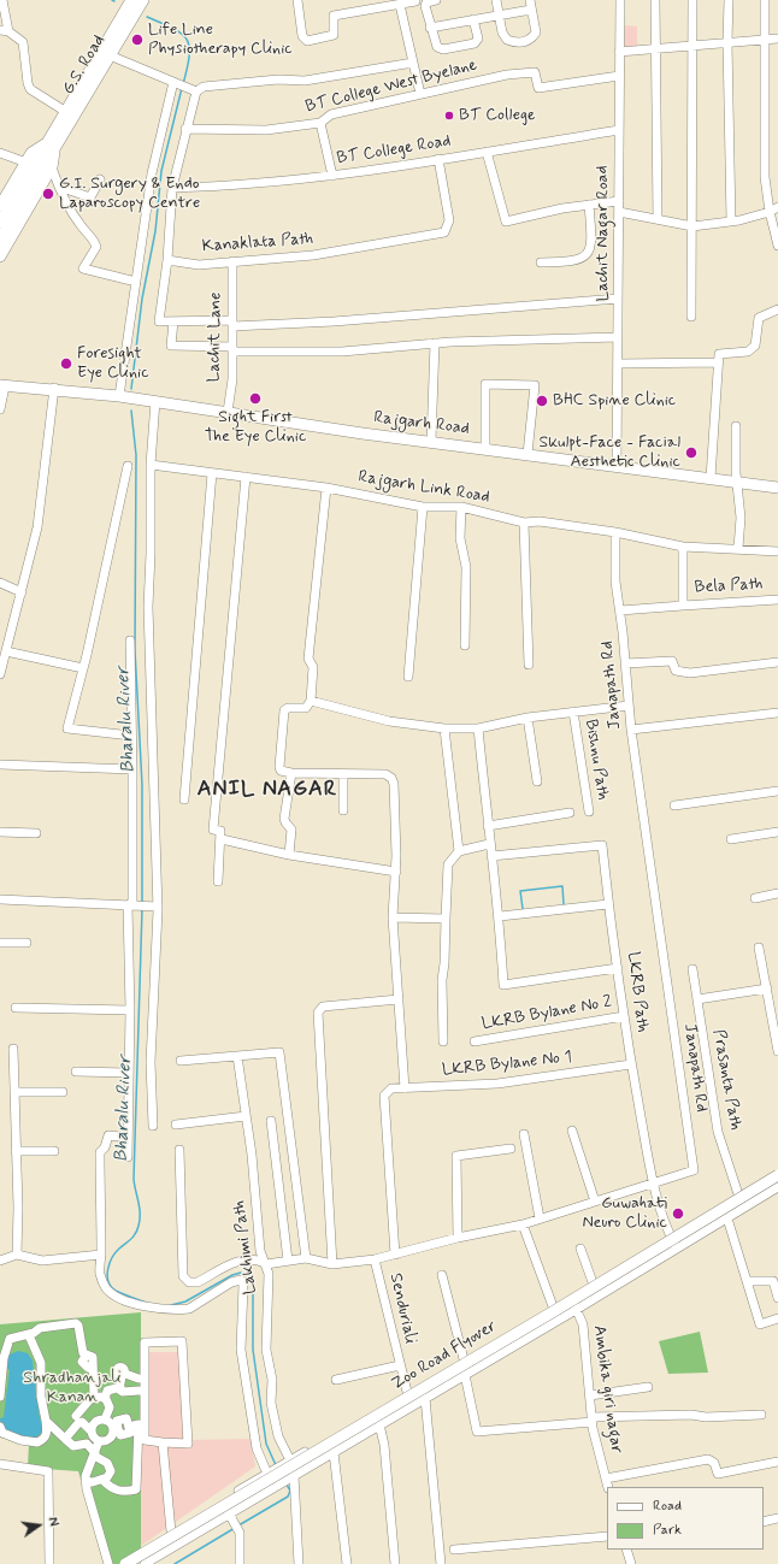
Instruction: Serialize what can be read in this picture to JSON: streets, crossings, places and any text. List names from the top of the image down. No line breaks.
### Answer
{"streets":{"main road":["G.S. Road","Rajgarh Road","Zoo Road Flyover"],"street":["BT College West Byelane","BT College Road","Lachit Nagar Road","Kanaklata Path","Lachit Lane","Rajgarh Link Road","Bela Path","Janapath Rd","Bishnu Path","LKRB Path","LKRB Bylane No 2","LKRB Bylane No 1","Prasanta Path","Lakhimi Path","Senduriali","Ambika giri nagar"]},"crossings":[["BT College West Byelane","Lachit Nagar Road"],["BT College Road","Lachit Nagar Road"],["BT College Road","Kanaklata Path"],["Lachit Nagar Road","Rajgarh Road"],["Kanaklata Path","Lachit Lane"],["Lachit Lane","Rajgarh Road"],["Rajgarh Link Road","Bela Path"],["Rajgarh Link Road","Janapath Rd"],["Janapath Rd","LKRB Path"],["Janapath Rd","LKRB Bylane No 1"],["Janapath Rd","Lakhimi Path"],["Janapath Rd","Senduriali"],["LKRB Path","LKRB Bylane No 2"],["LKRB Path","LKRB Bylane No 1"]],"districts":["ANIL NAGAR"],"water":["Bharalu River"],"parks":["Shradhanjali Kanan"],"places":["Life Line Physiotherapy Clinic","BT College","G.I. Surgery & Endo Laparoscopy Centre","Foresight Eye Clinic","Sight First The Eye Clinic","BHC Spine Clinic","Skulpt-Face - Facial Aesthetic Clinic","Guwahati Neuro Clinic"],"legend":["Road","Park"],"north":"right"}
